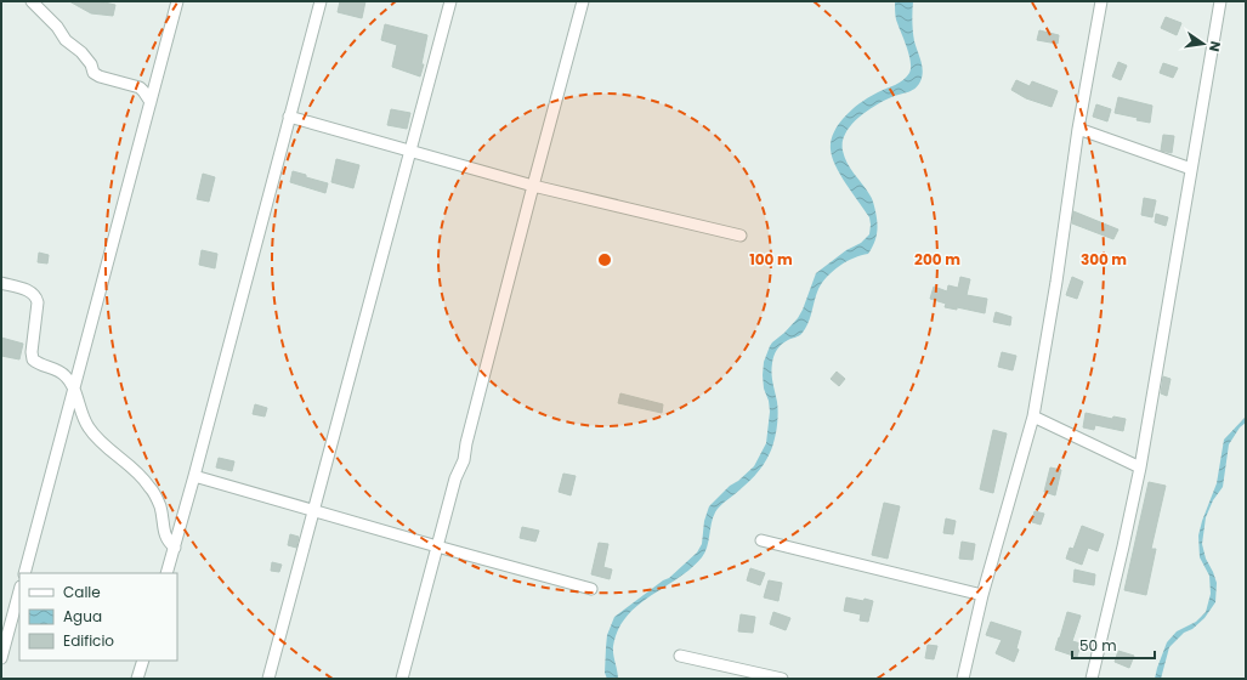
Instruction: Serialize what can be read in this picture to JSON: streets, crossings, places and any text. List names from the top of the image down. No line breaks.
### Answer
{"legend":["Calle","Agua","Edificio"],"scale_bar":"50 m","north":"right","rings":["100 m","200 m","300 m"]}
